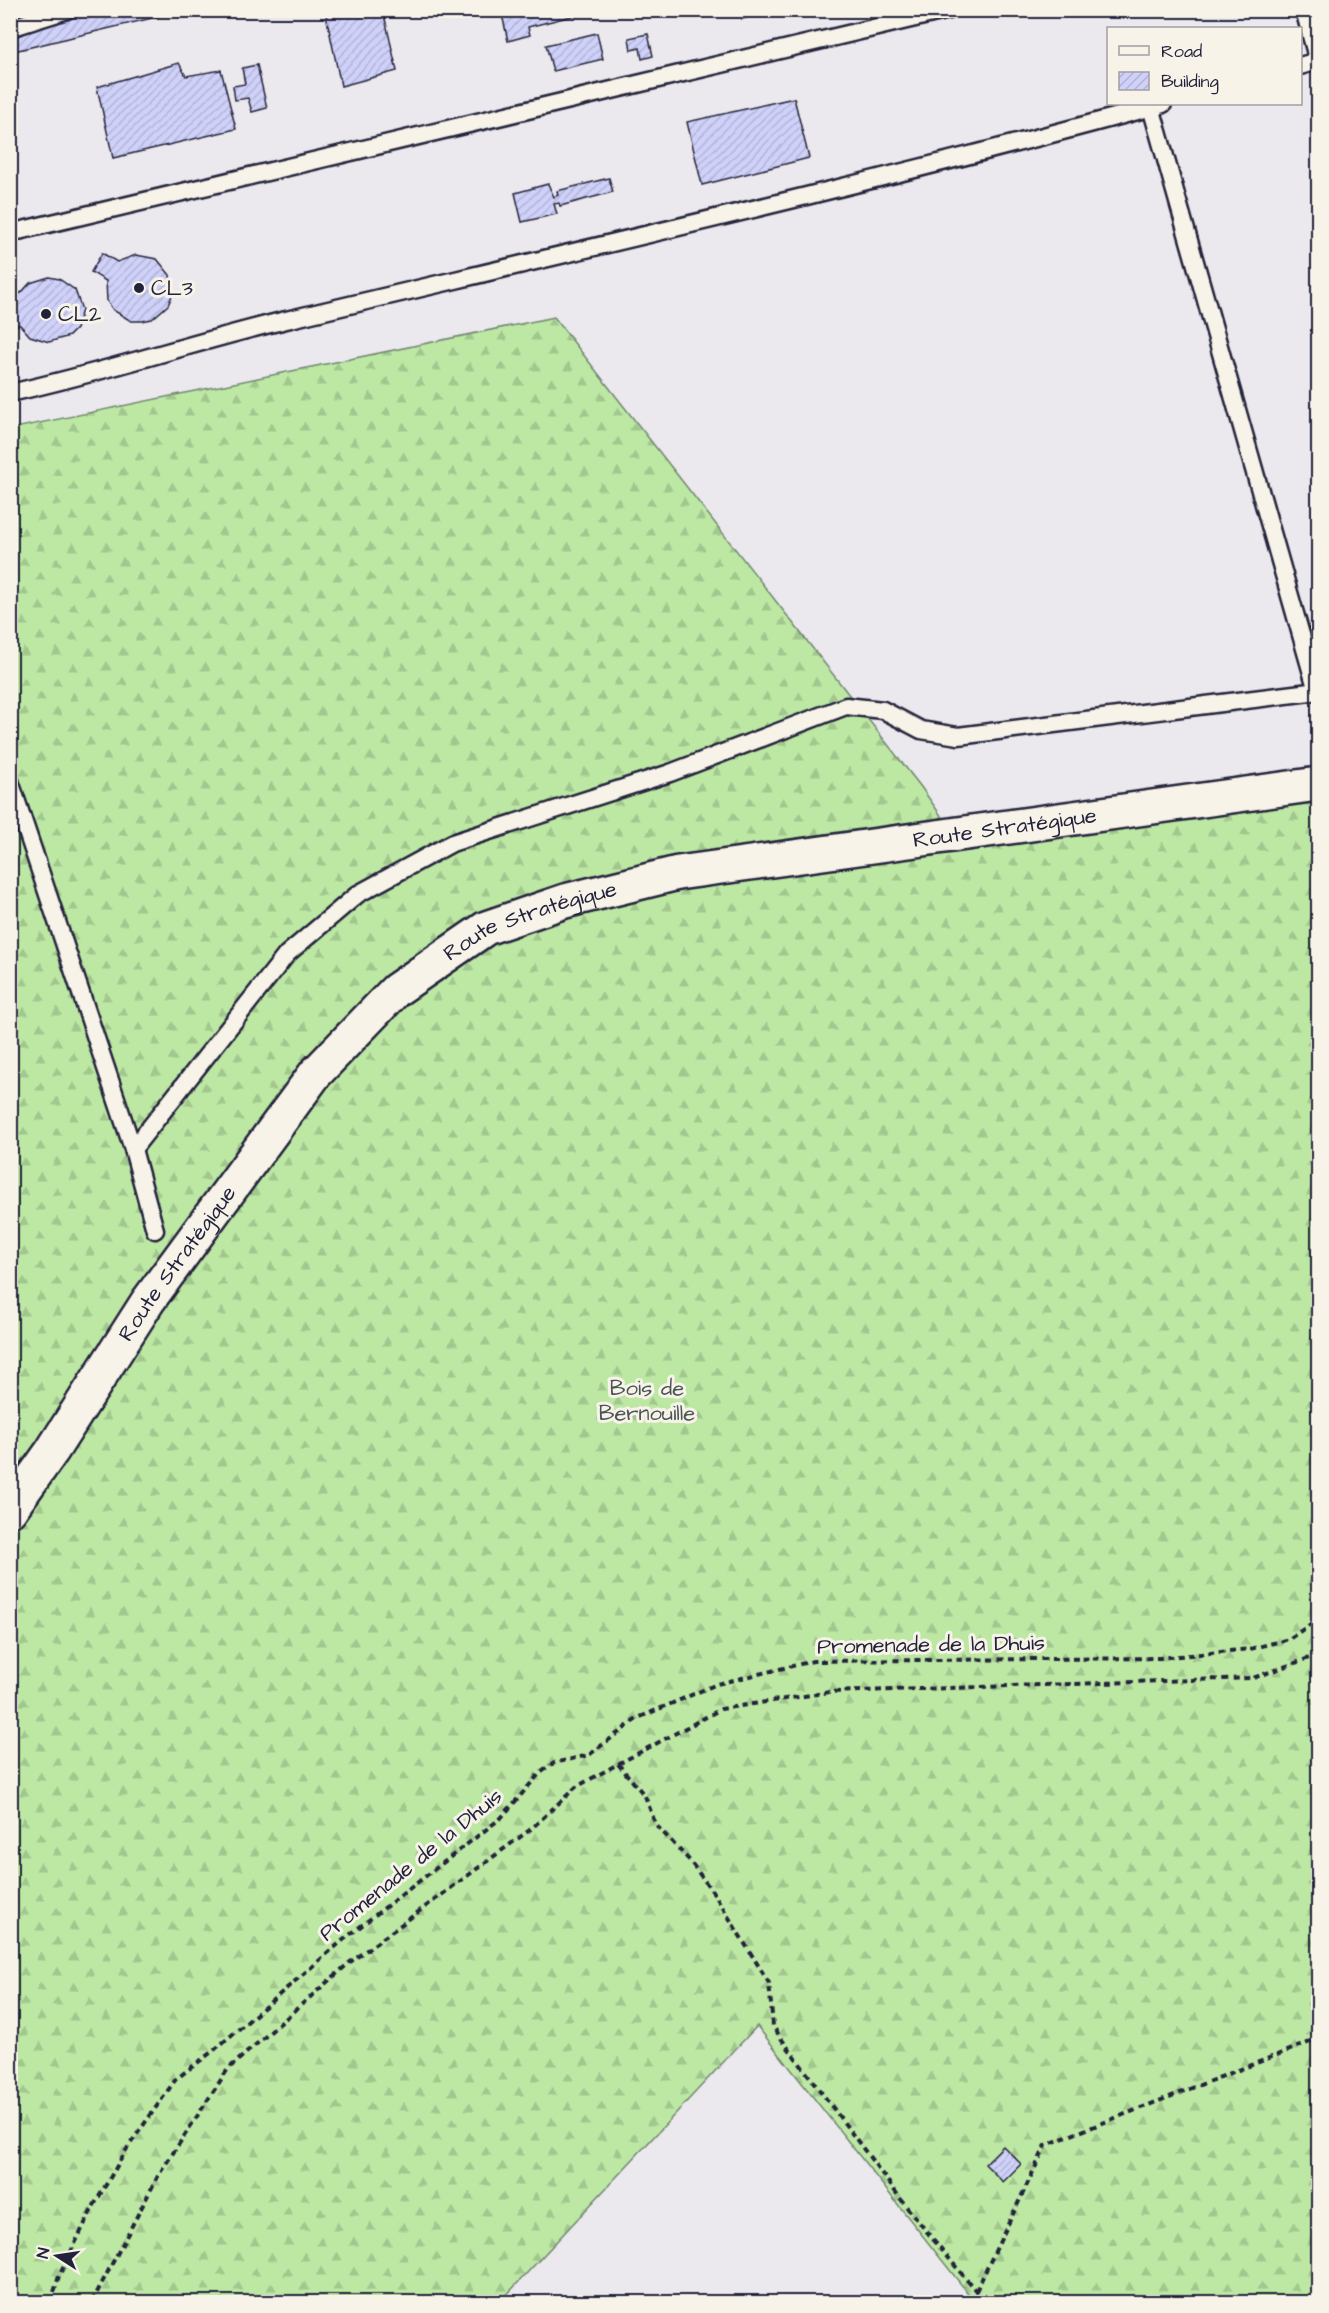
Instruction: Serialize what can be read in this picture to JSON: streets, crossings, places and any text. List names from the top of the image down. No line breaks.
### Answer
{"streets":{"street":["Route Stratégique"],"path":["Promenade de la Dhuis"]},"parks":["Bois de Bernouille"],"places":["CL3","CL2"],"legend":["Road","Building"],"north":"left"}
